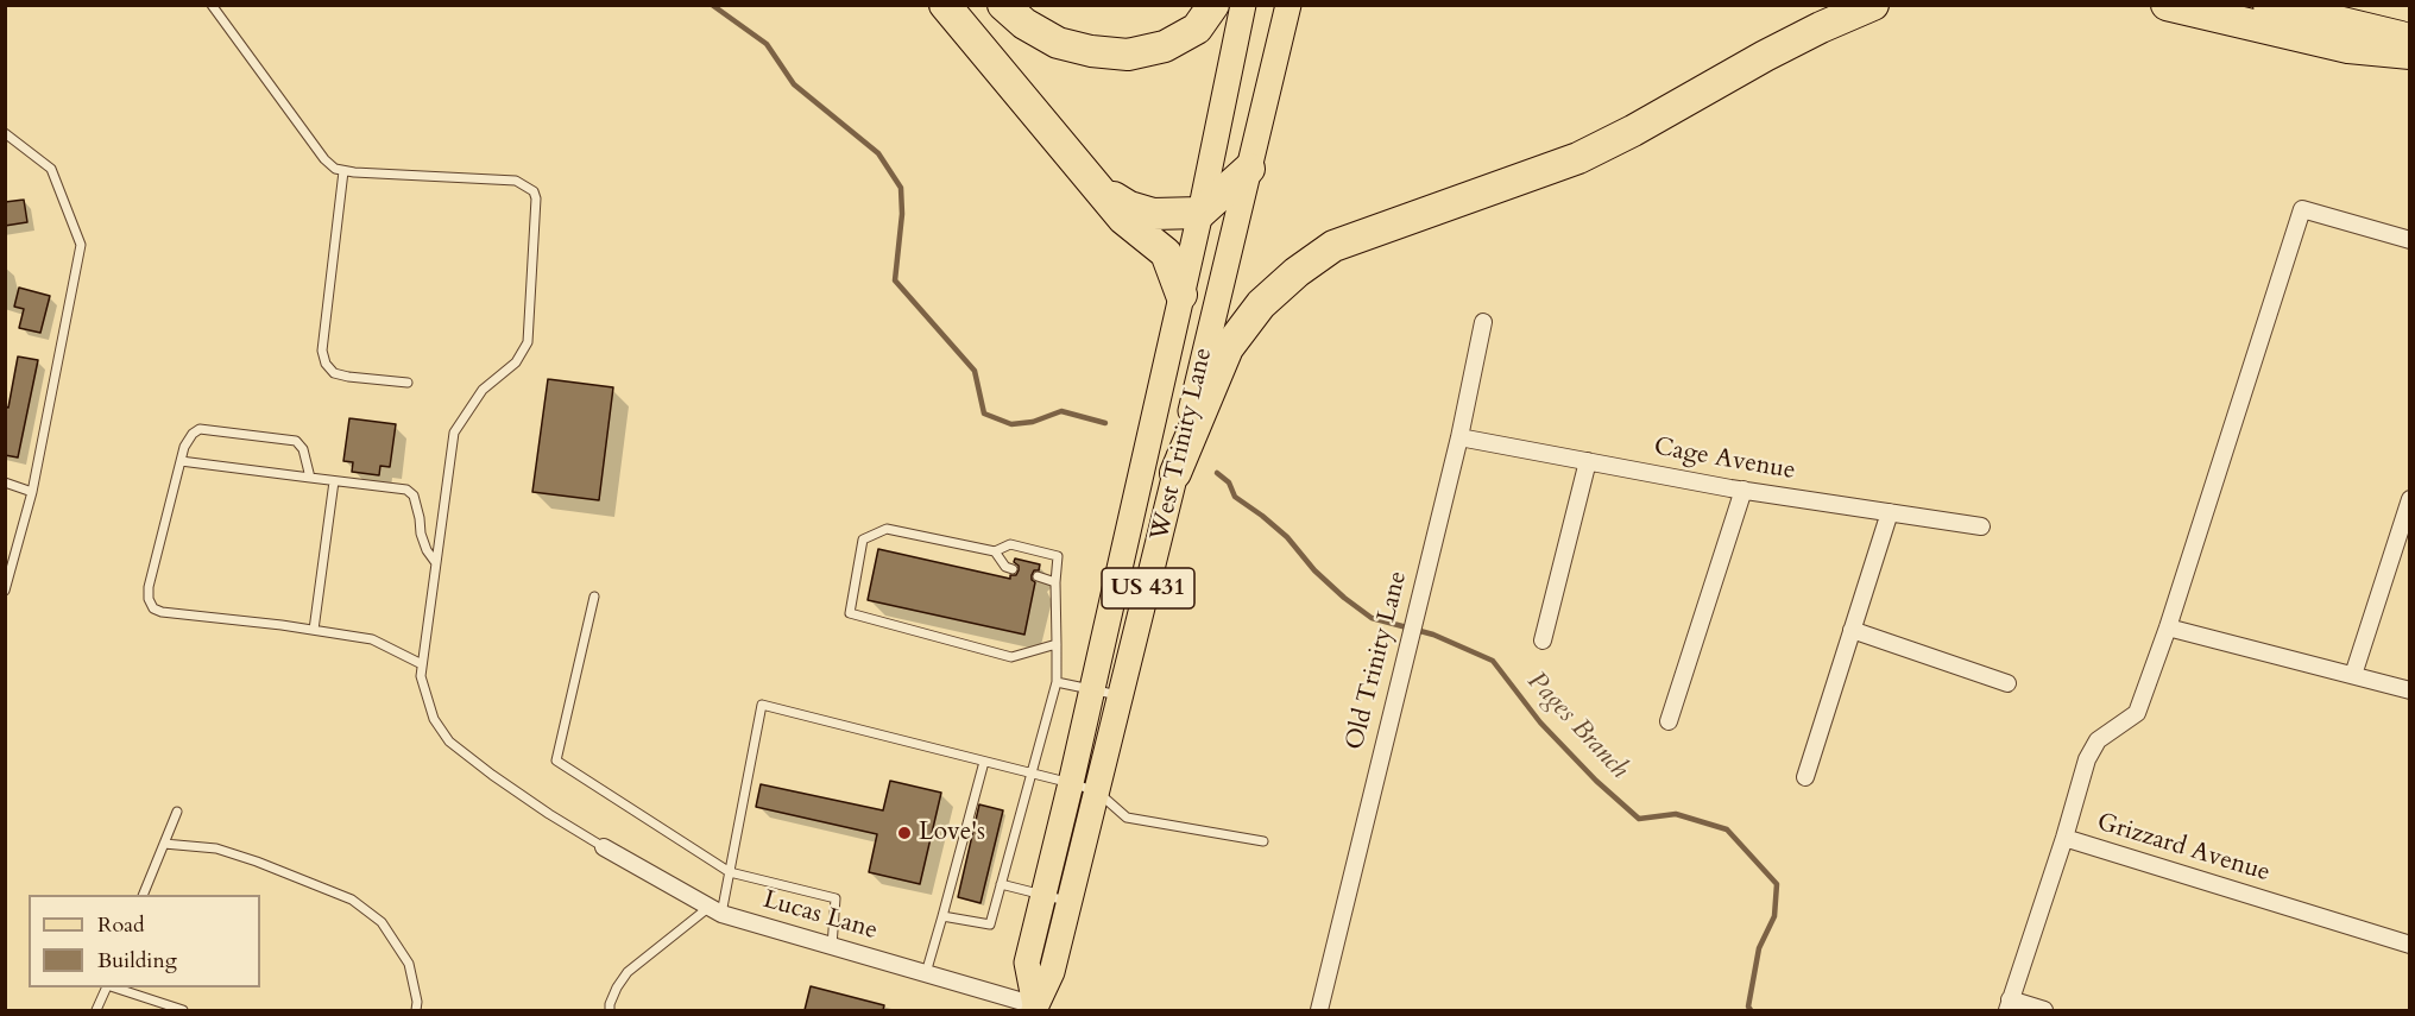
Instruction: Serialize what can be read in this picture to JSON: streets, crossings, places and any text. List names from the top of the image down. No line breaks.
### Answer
{"streets":{"main road":["West Trinity Lane","US 431"],"street":["Cage Avenue","Old Trinity Lane","Grizzard Avenue","Lucas Lane"]},"crossings":[["West Trinity Lane","Lucas Lane"],["Cage Avenue","Old Trinity Lane"]],"water":["Pages Branch"],"places":["Love's"],"legend":["Road","Building"]}
